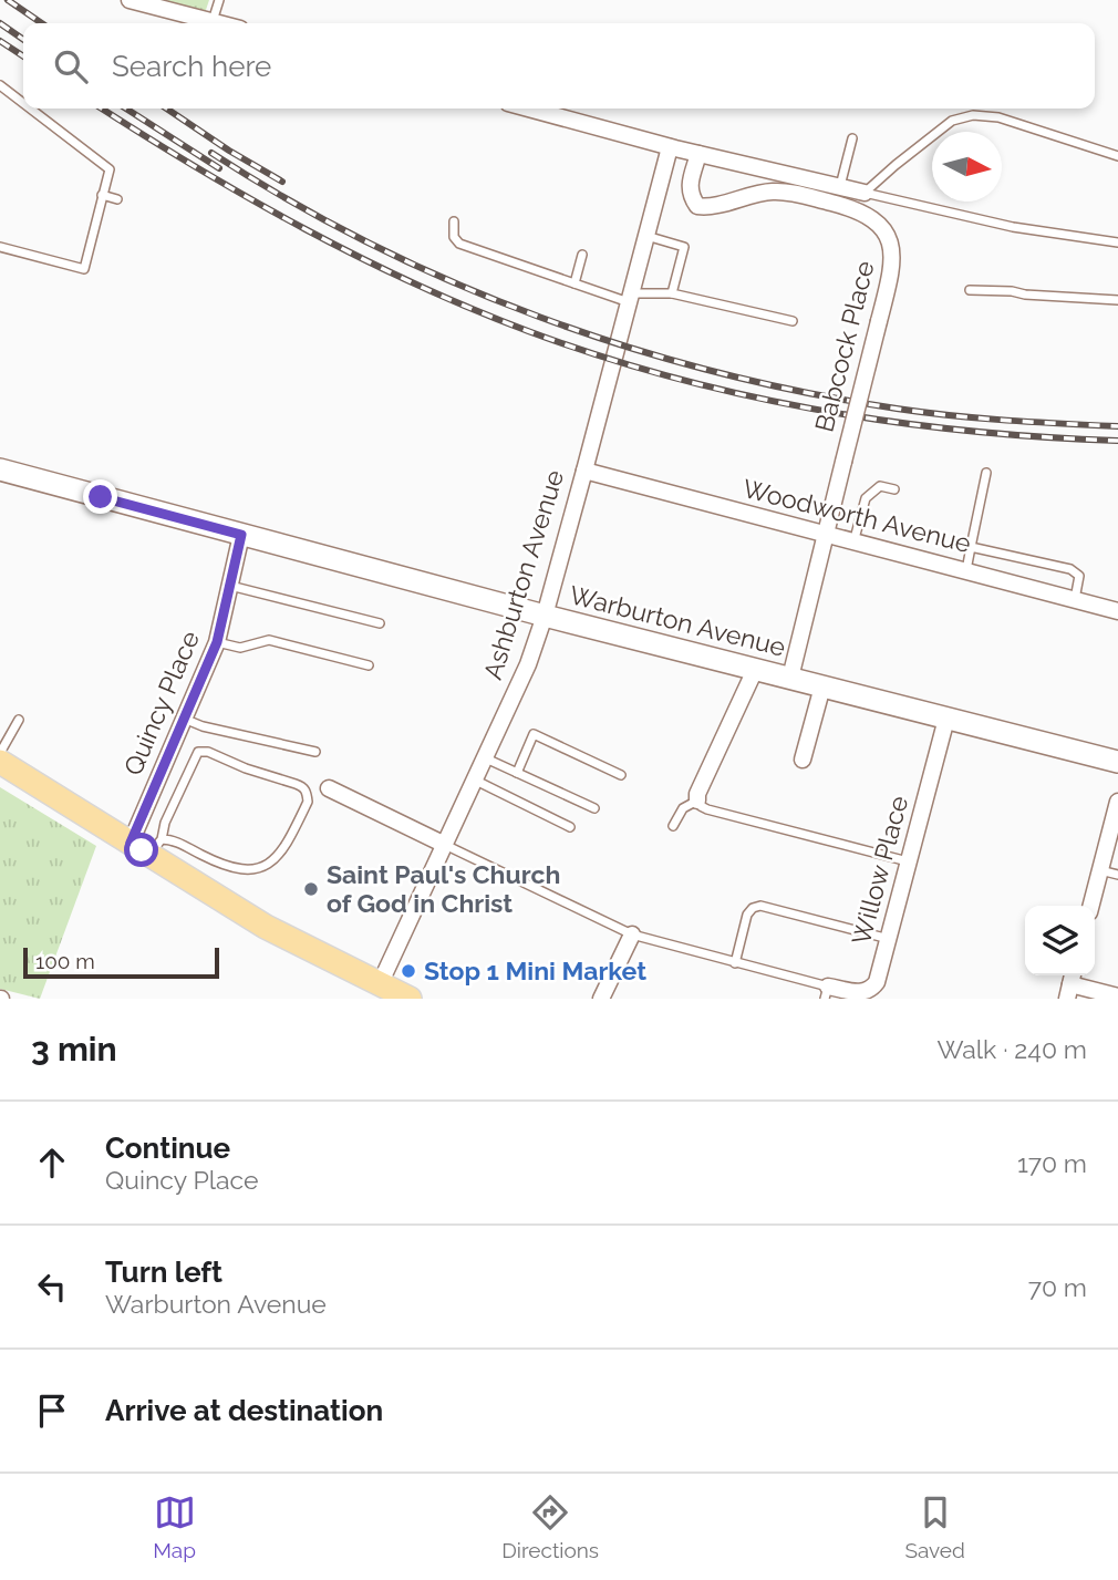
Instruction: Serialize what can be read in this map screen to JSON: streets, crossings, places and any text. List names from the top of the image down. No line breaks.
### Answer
{"streets":{"street":["Babcock Place","Woodworth Avenue","Ashburton Avenue","Warburton Avenue","Quincy Place","Willow Place"]},"crossings":[["Babcock Place","Woodworth Avenue"],["Babcock Place","Warburton Avenue"],["Woodworth Avenue","Ashburton Avenue"],["Ashburton Avenue","Warburton Avenue"],["Warburton Avenue","Quincy Place"],["Warburton Avenue","Willow Place"]],"places":["Saint Paul's Church of God in Christ","Stop 1 Mini Market"],"scale_bar":"100 m","north":"right","page":{"search":"Search here","scale":"100 m","heading":["3 min","Walk · 240 m"],"list":[["Continue","Quincy Place","170 m"],["Turn left","Warburton Avenue","70 m"],"Arrive at destination"],"nav":["Map","Directions","Saved"]}}
